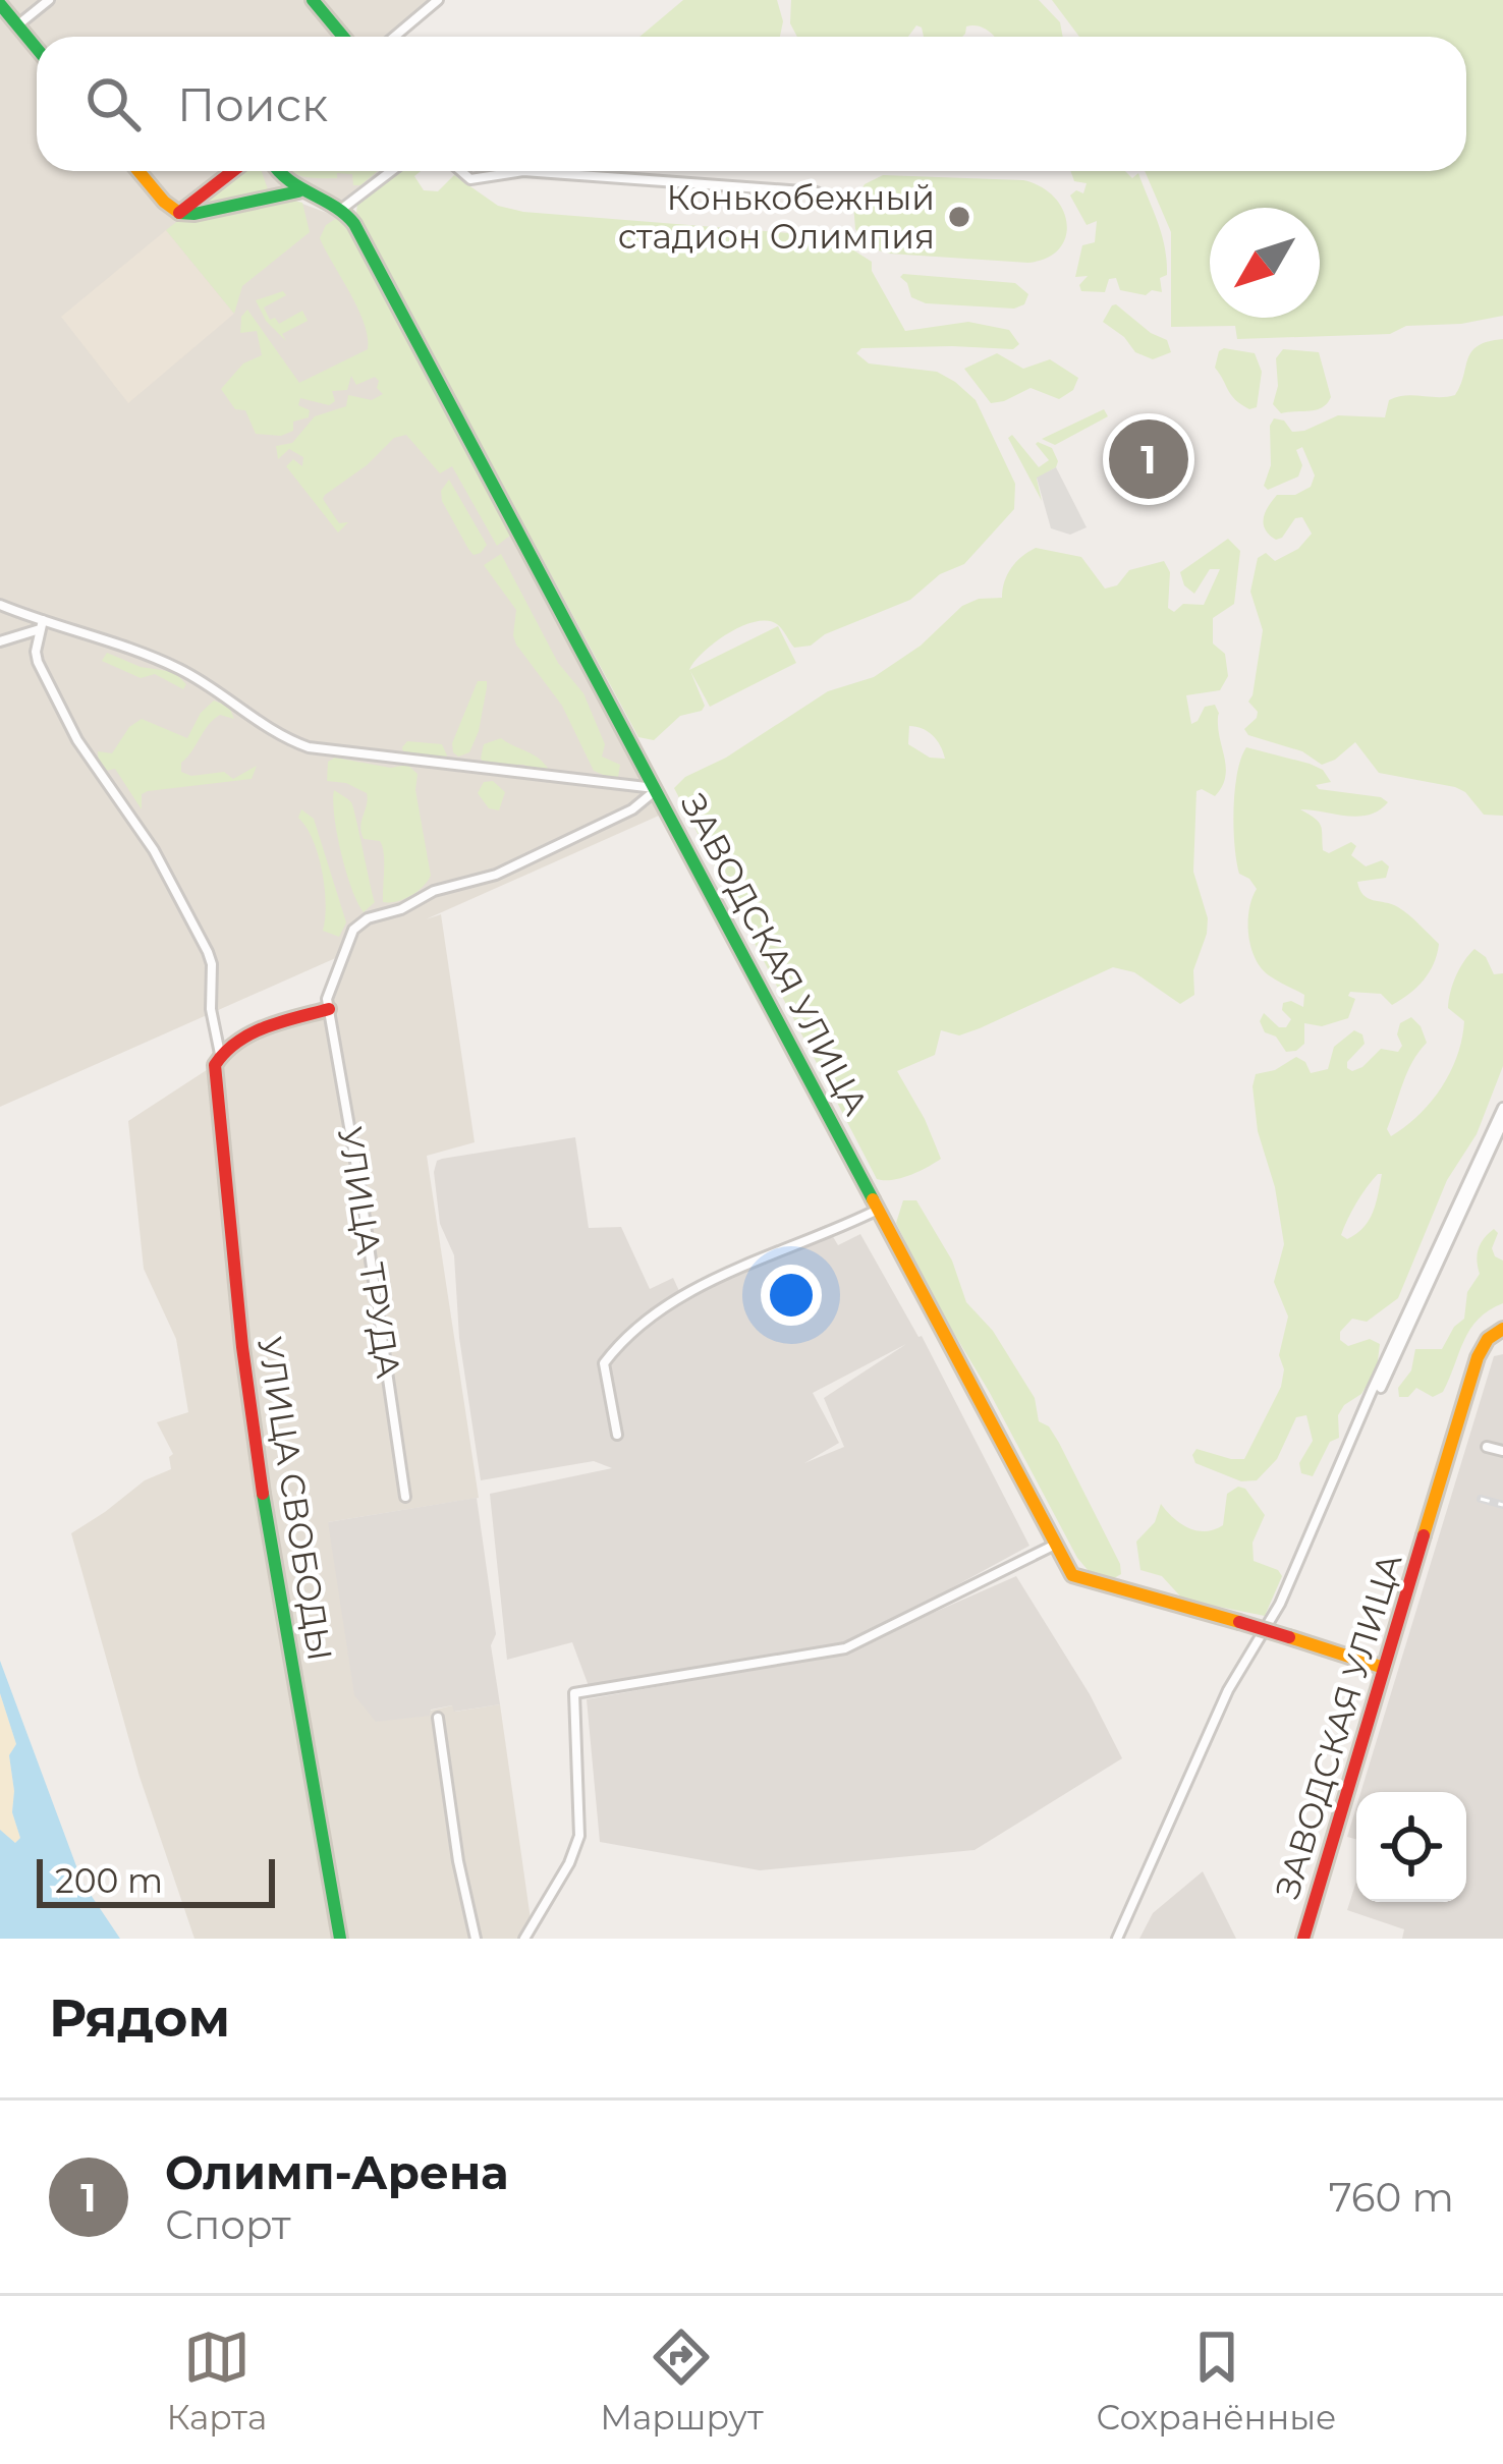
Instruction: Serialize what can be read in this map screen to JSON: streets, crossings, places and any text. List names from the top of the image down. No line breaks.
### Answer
{"streets":{"main road":["ЗАВОДСКАЯ УЛИЦА","УЛИЦА СВОБОДЫ"],"street":["УЛИЦА ТРУДА"]},"places":["Конькобежный стадион Олимпия"],"scale_bar":"200 m","north":"bottom left","page":{"search":"Поиск","pins":"1","scale":"200 m","heading":"Рядом","list":[{"mark":"1","name":"Олимп-Арена","note":"Спорт","value":"760 m"}],"nav":["Карта","Маршрут","Сохранённые"]}}
